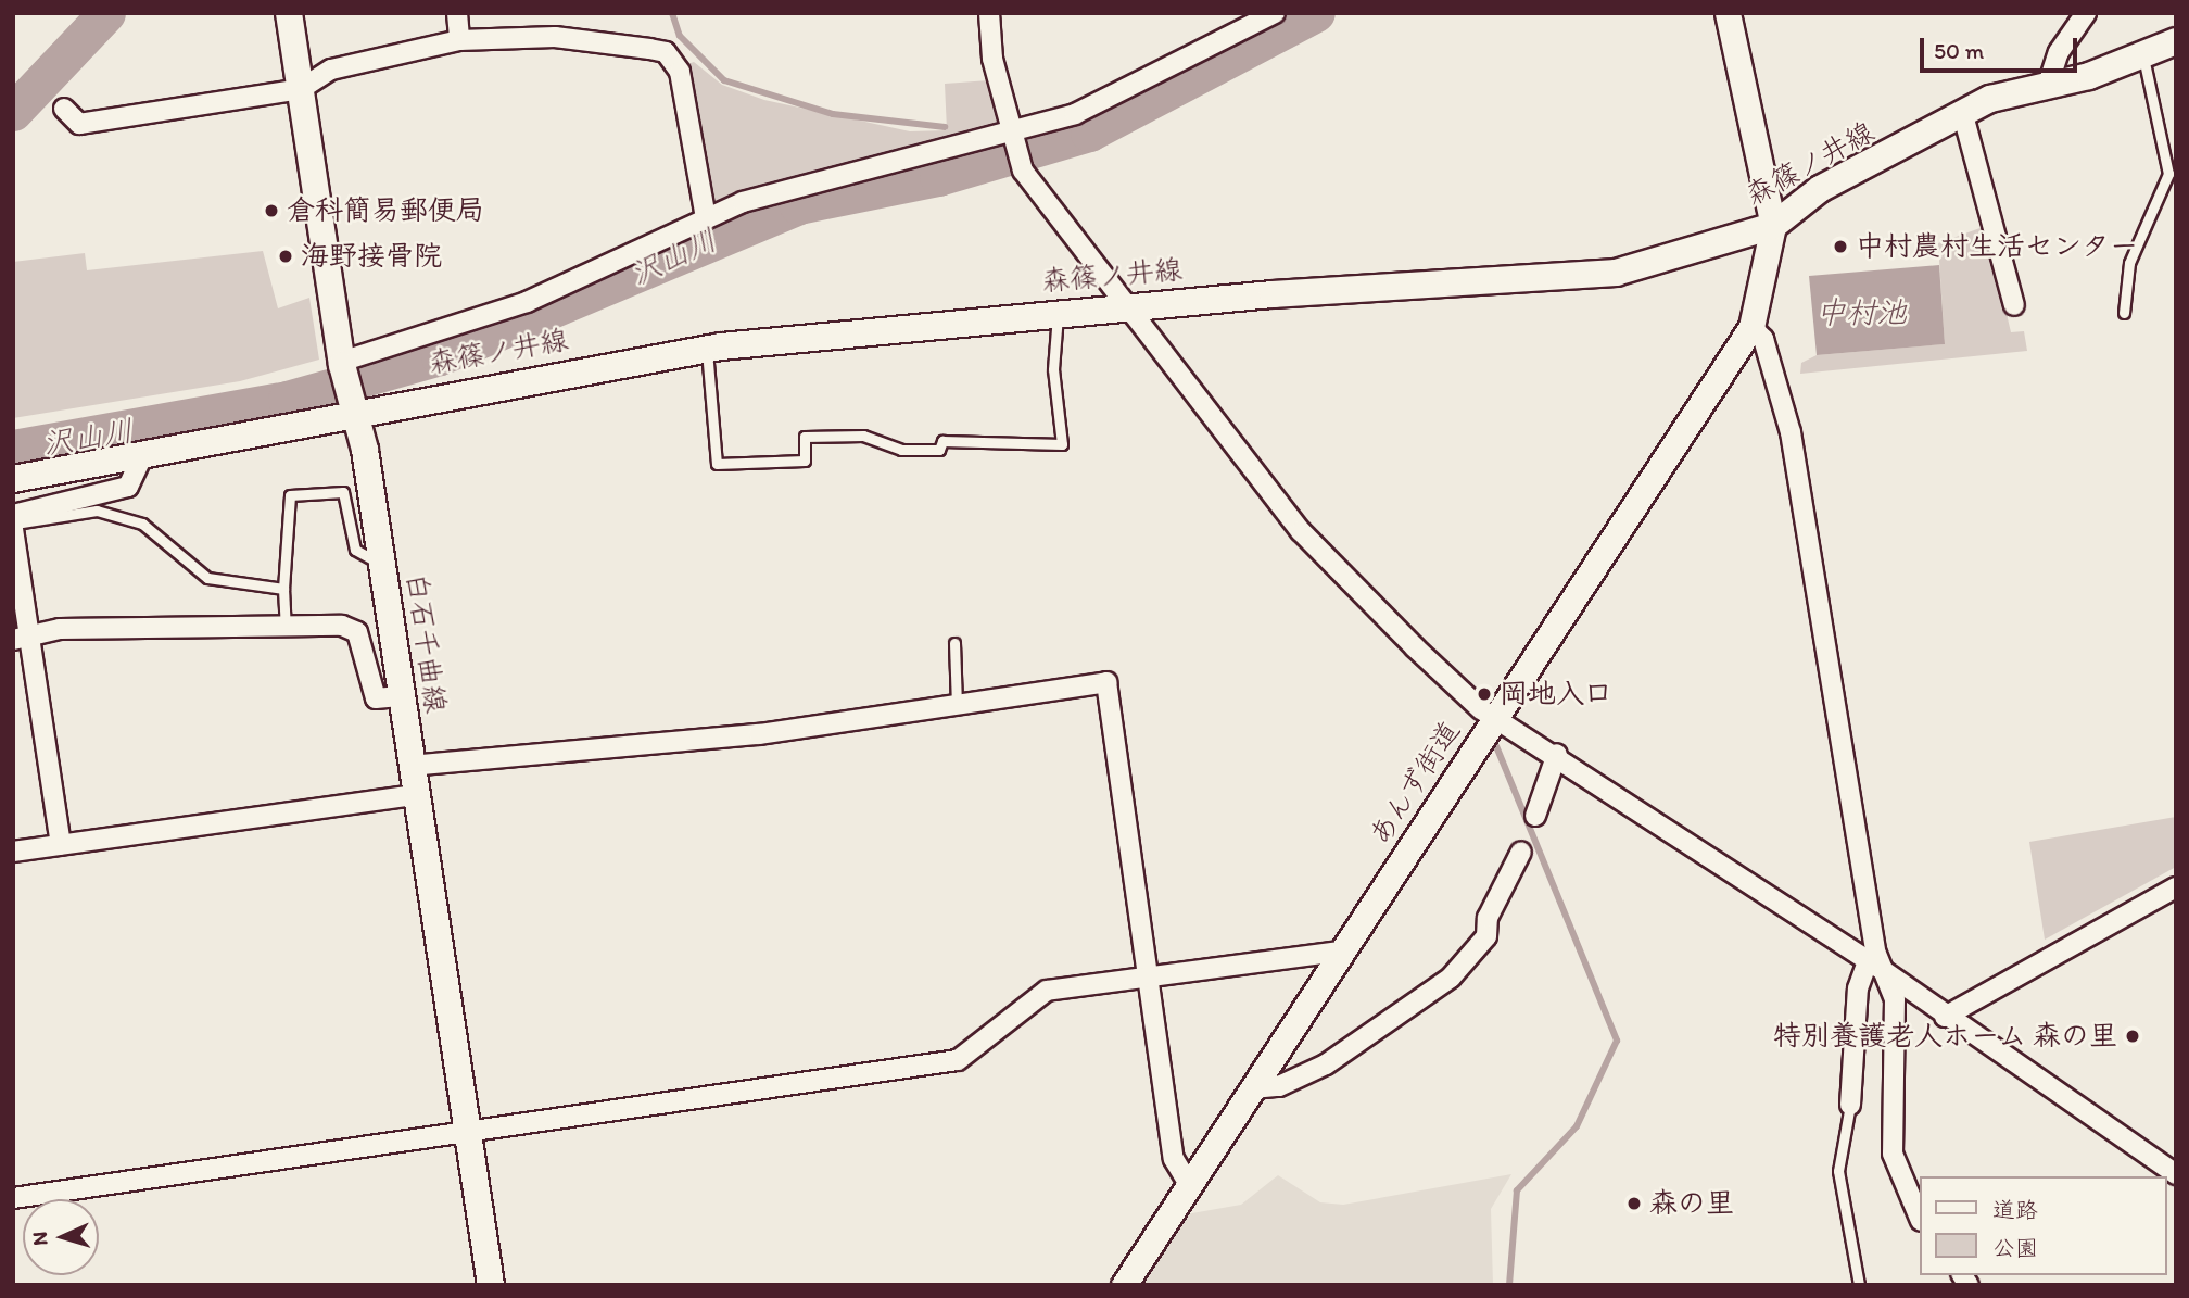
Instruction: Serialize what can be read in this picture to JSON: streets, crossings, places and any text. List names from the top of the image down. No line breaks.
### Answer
{"streets":{"main road":["森篠ノ井線","白石千曲線"],"street":["あんず街道"]},"crossings":[["森篠ノ井線","白石千曲線"],["森篠ノ井線","あんず街道"]],"water":["沢山川","中村池"],"places":["倉科簡易郵便局","中村農村生活センター","海野接骨院","岡地入口","特別養護老人ホーム 森の里","森の里"],"legend":["道路","公園"],"scale_bar":"50 m","north":"left"}
